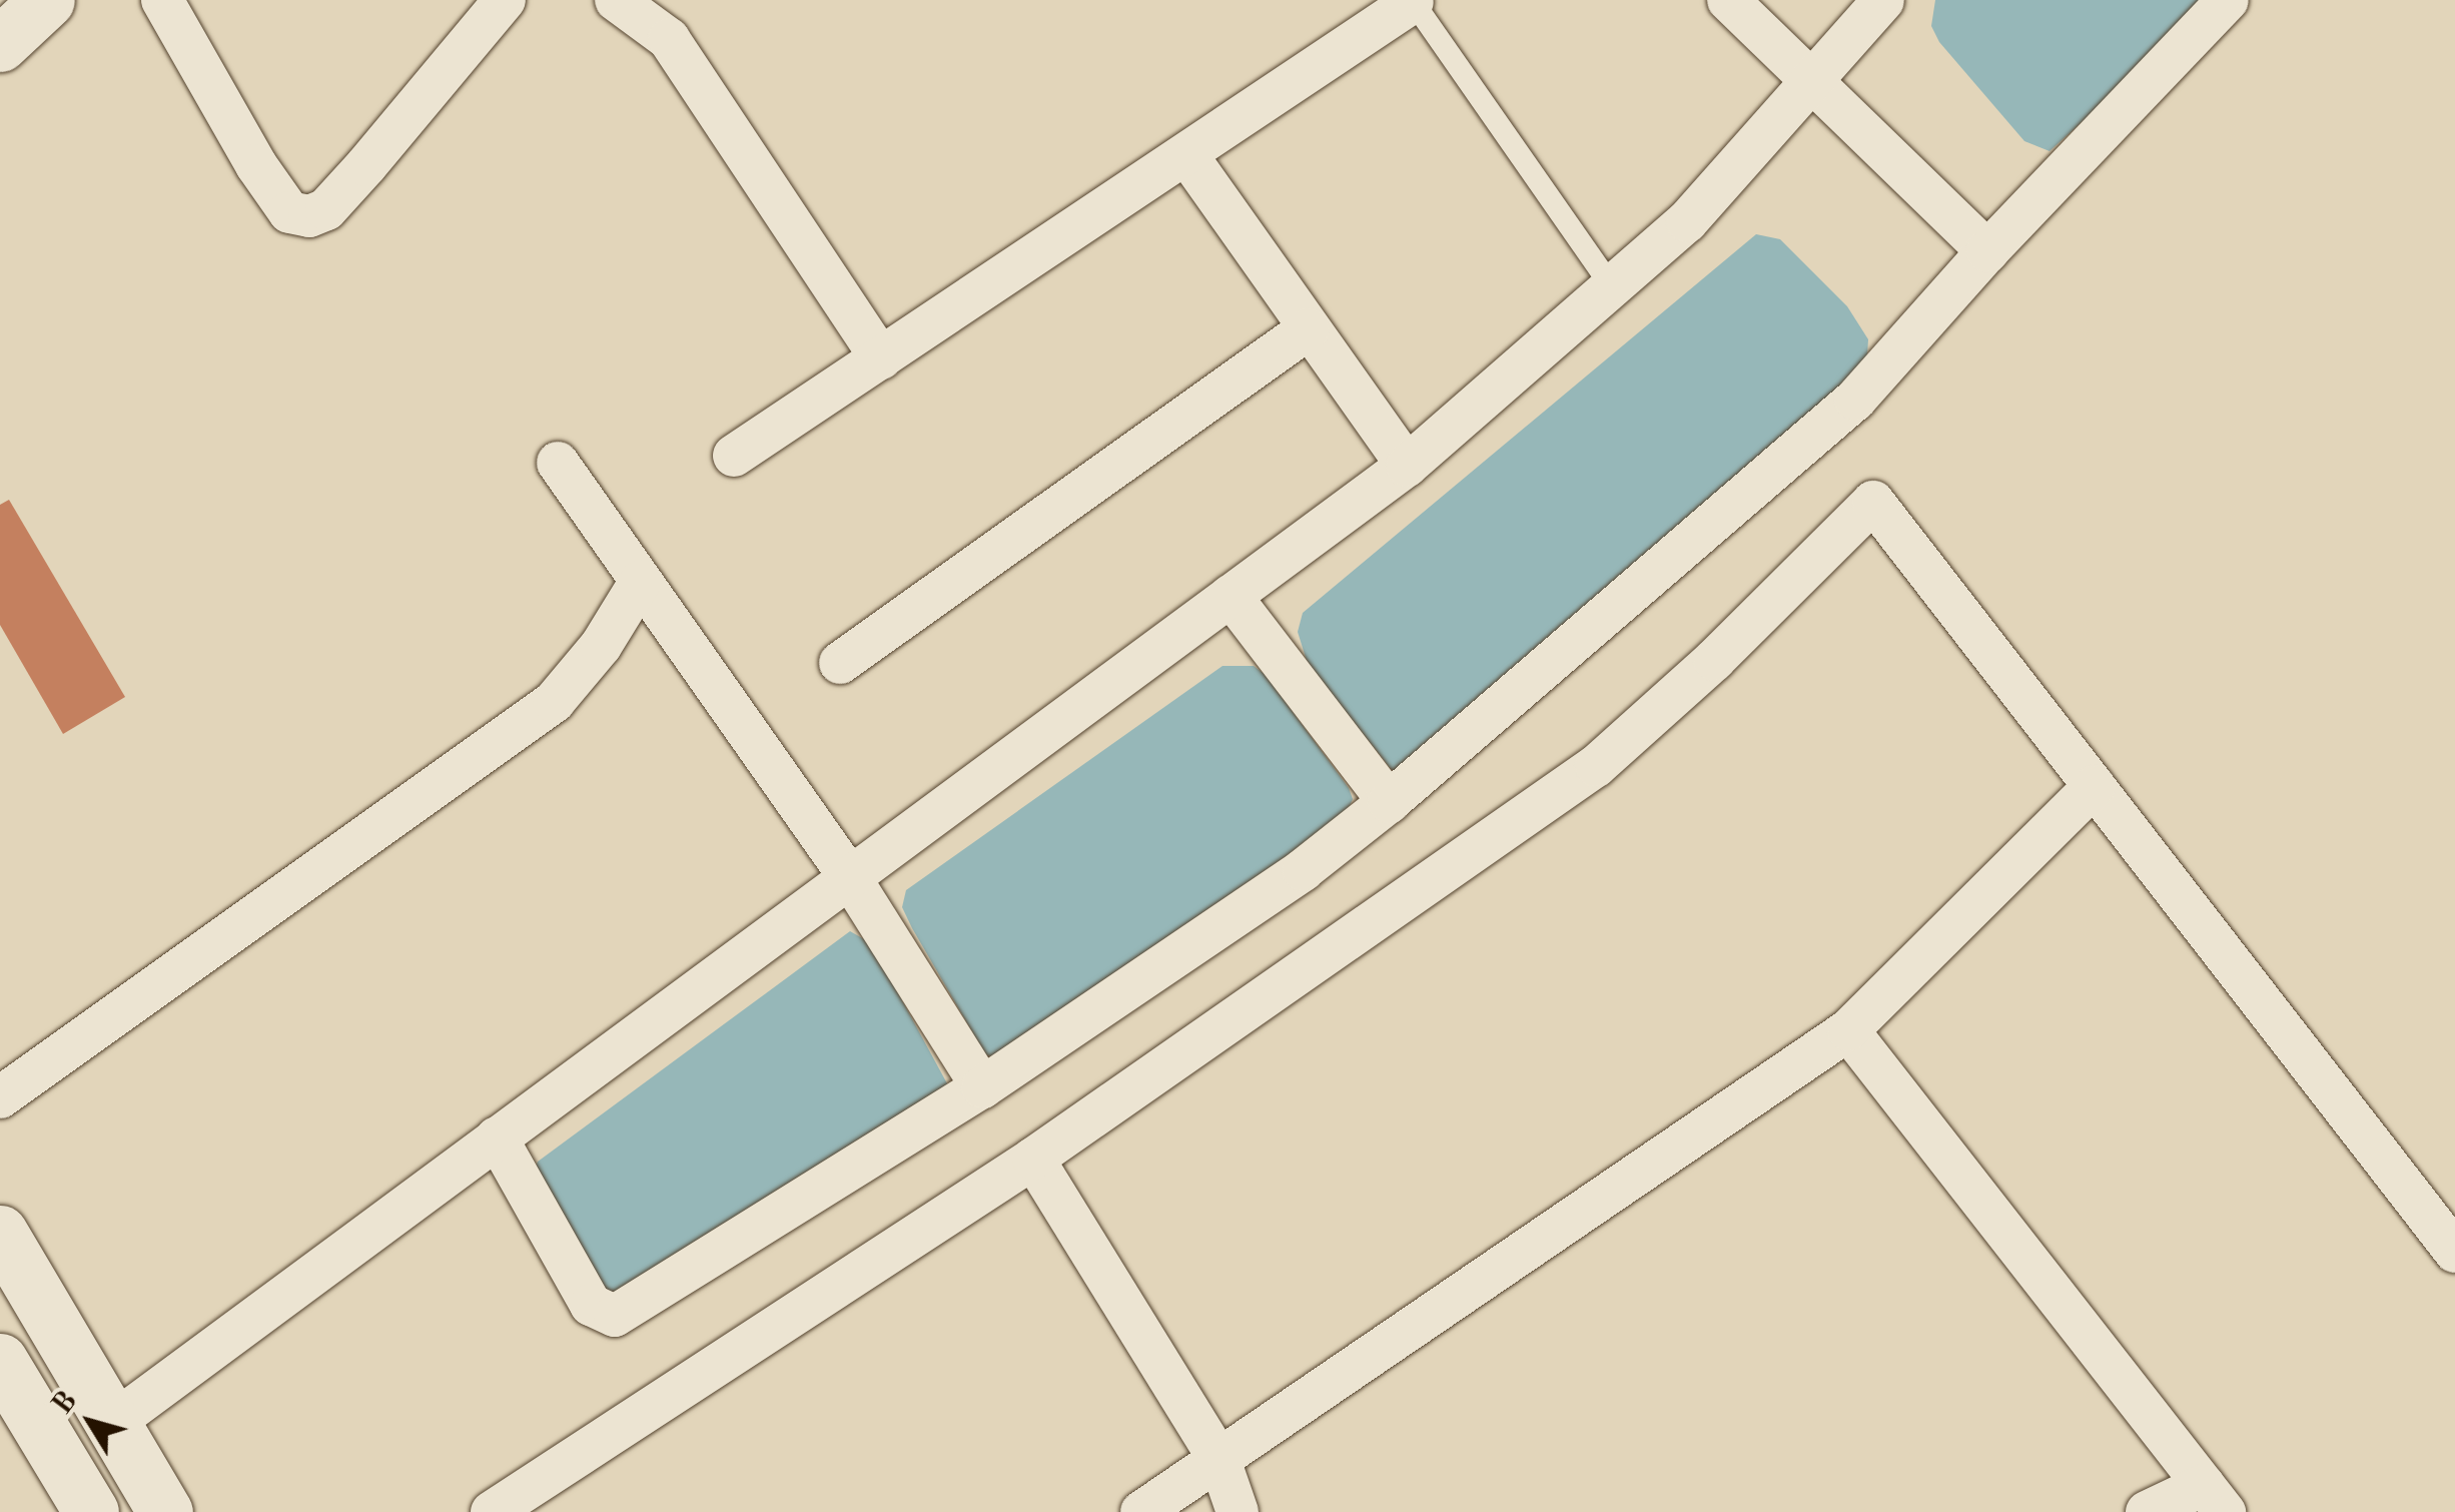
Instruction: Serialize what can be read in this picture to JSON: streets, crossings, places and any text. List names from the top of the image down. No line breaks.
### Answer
{"north":"top left"}
